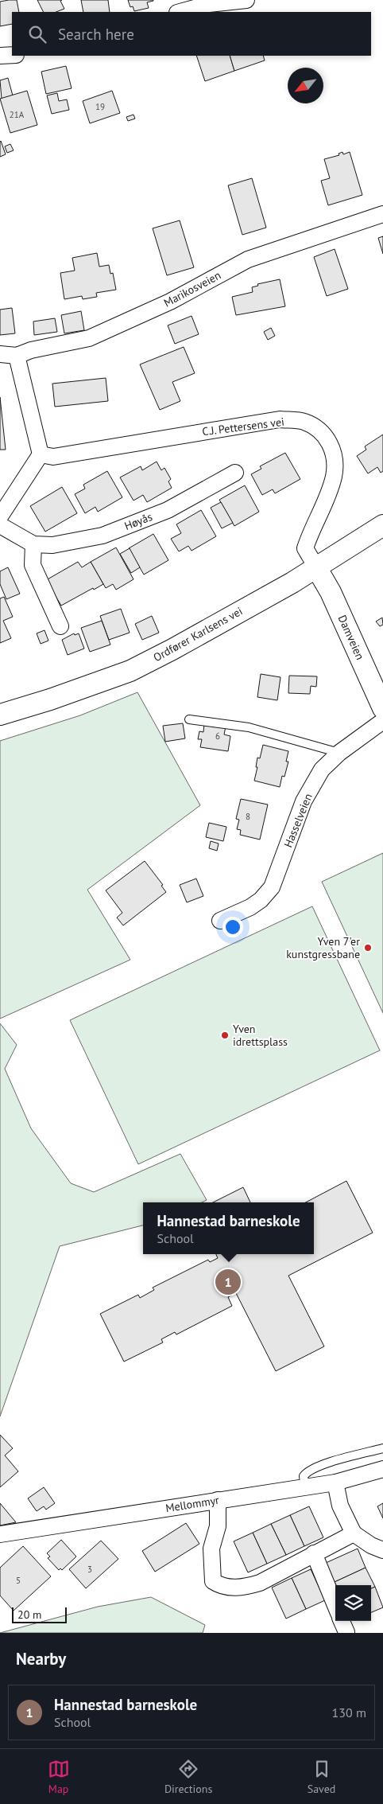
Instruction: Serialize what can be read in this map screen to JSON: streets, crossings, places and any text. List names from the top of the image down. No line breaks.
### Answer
{"streets":{"street":["Marikosveien","C.J. Pettersens vei","Høyås","Ordfører Karlsens vei","Damveien","Hasselveien","Mellommyr"]},"crossings":[["C.J. Pettersens vei","Ordfører Karlsens vei"],["C.J. Pettersens vei","Damveien"],["Ordfører Karlsens vei","Damveien"]],"places":["Yven 7'er kunstgressbane","Yven idrettsplass"],"house_numbers":["19","21A","6","8","3","5"],"scale_bar":"20 m","north":"bottom left","page":{"search":"Search here","popup":["Hannestad barneskole","School"],"pins":"1","scale":"20 m","heading":"Nearby","list":[{"mark":"1","name":"Hannestad barneskole","note":"School","value":"130 m"}],"nav":["Map","Directions","Saved"]}}
